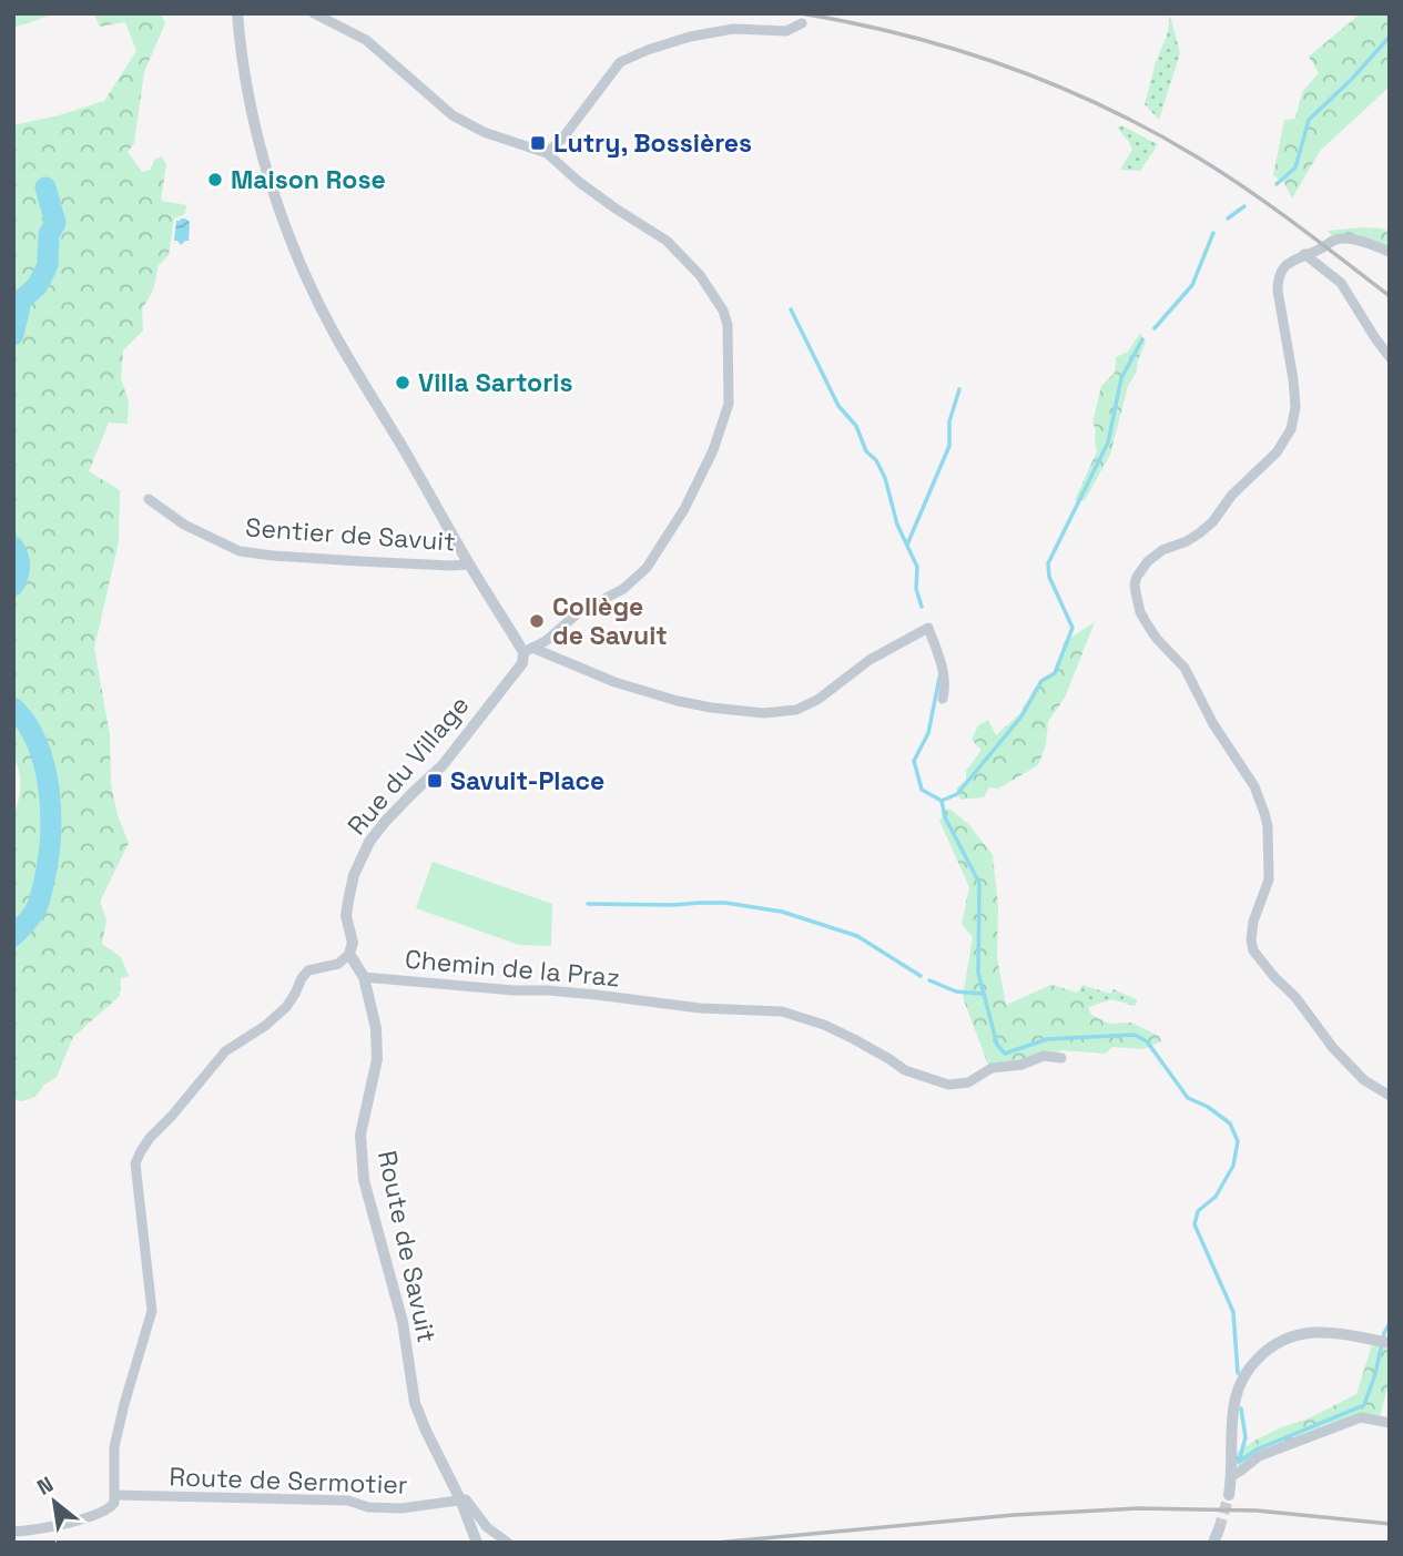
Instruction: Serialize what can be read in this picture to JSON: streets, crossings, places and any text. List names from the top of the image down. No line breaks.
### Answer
{"streets":{"street":["Sentier de Savuit","Rue du Village","Chemin de la Praz","Route de Savuit","Route de Sermotier"]},"crossings":[["Rue du Village","Route de Savuit"],["Chemin de la Praz","Route de Savuit"],["Route de Savuit","Route de Sermotier"]],"places":{"transit":["Lutry, Bossières","Savuit-Place"],"other":["Maison Rose","Villa Sartoris","Collège de Savuit"]},"north":"top left"}
